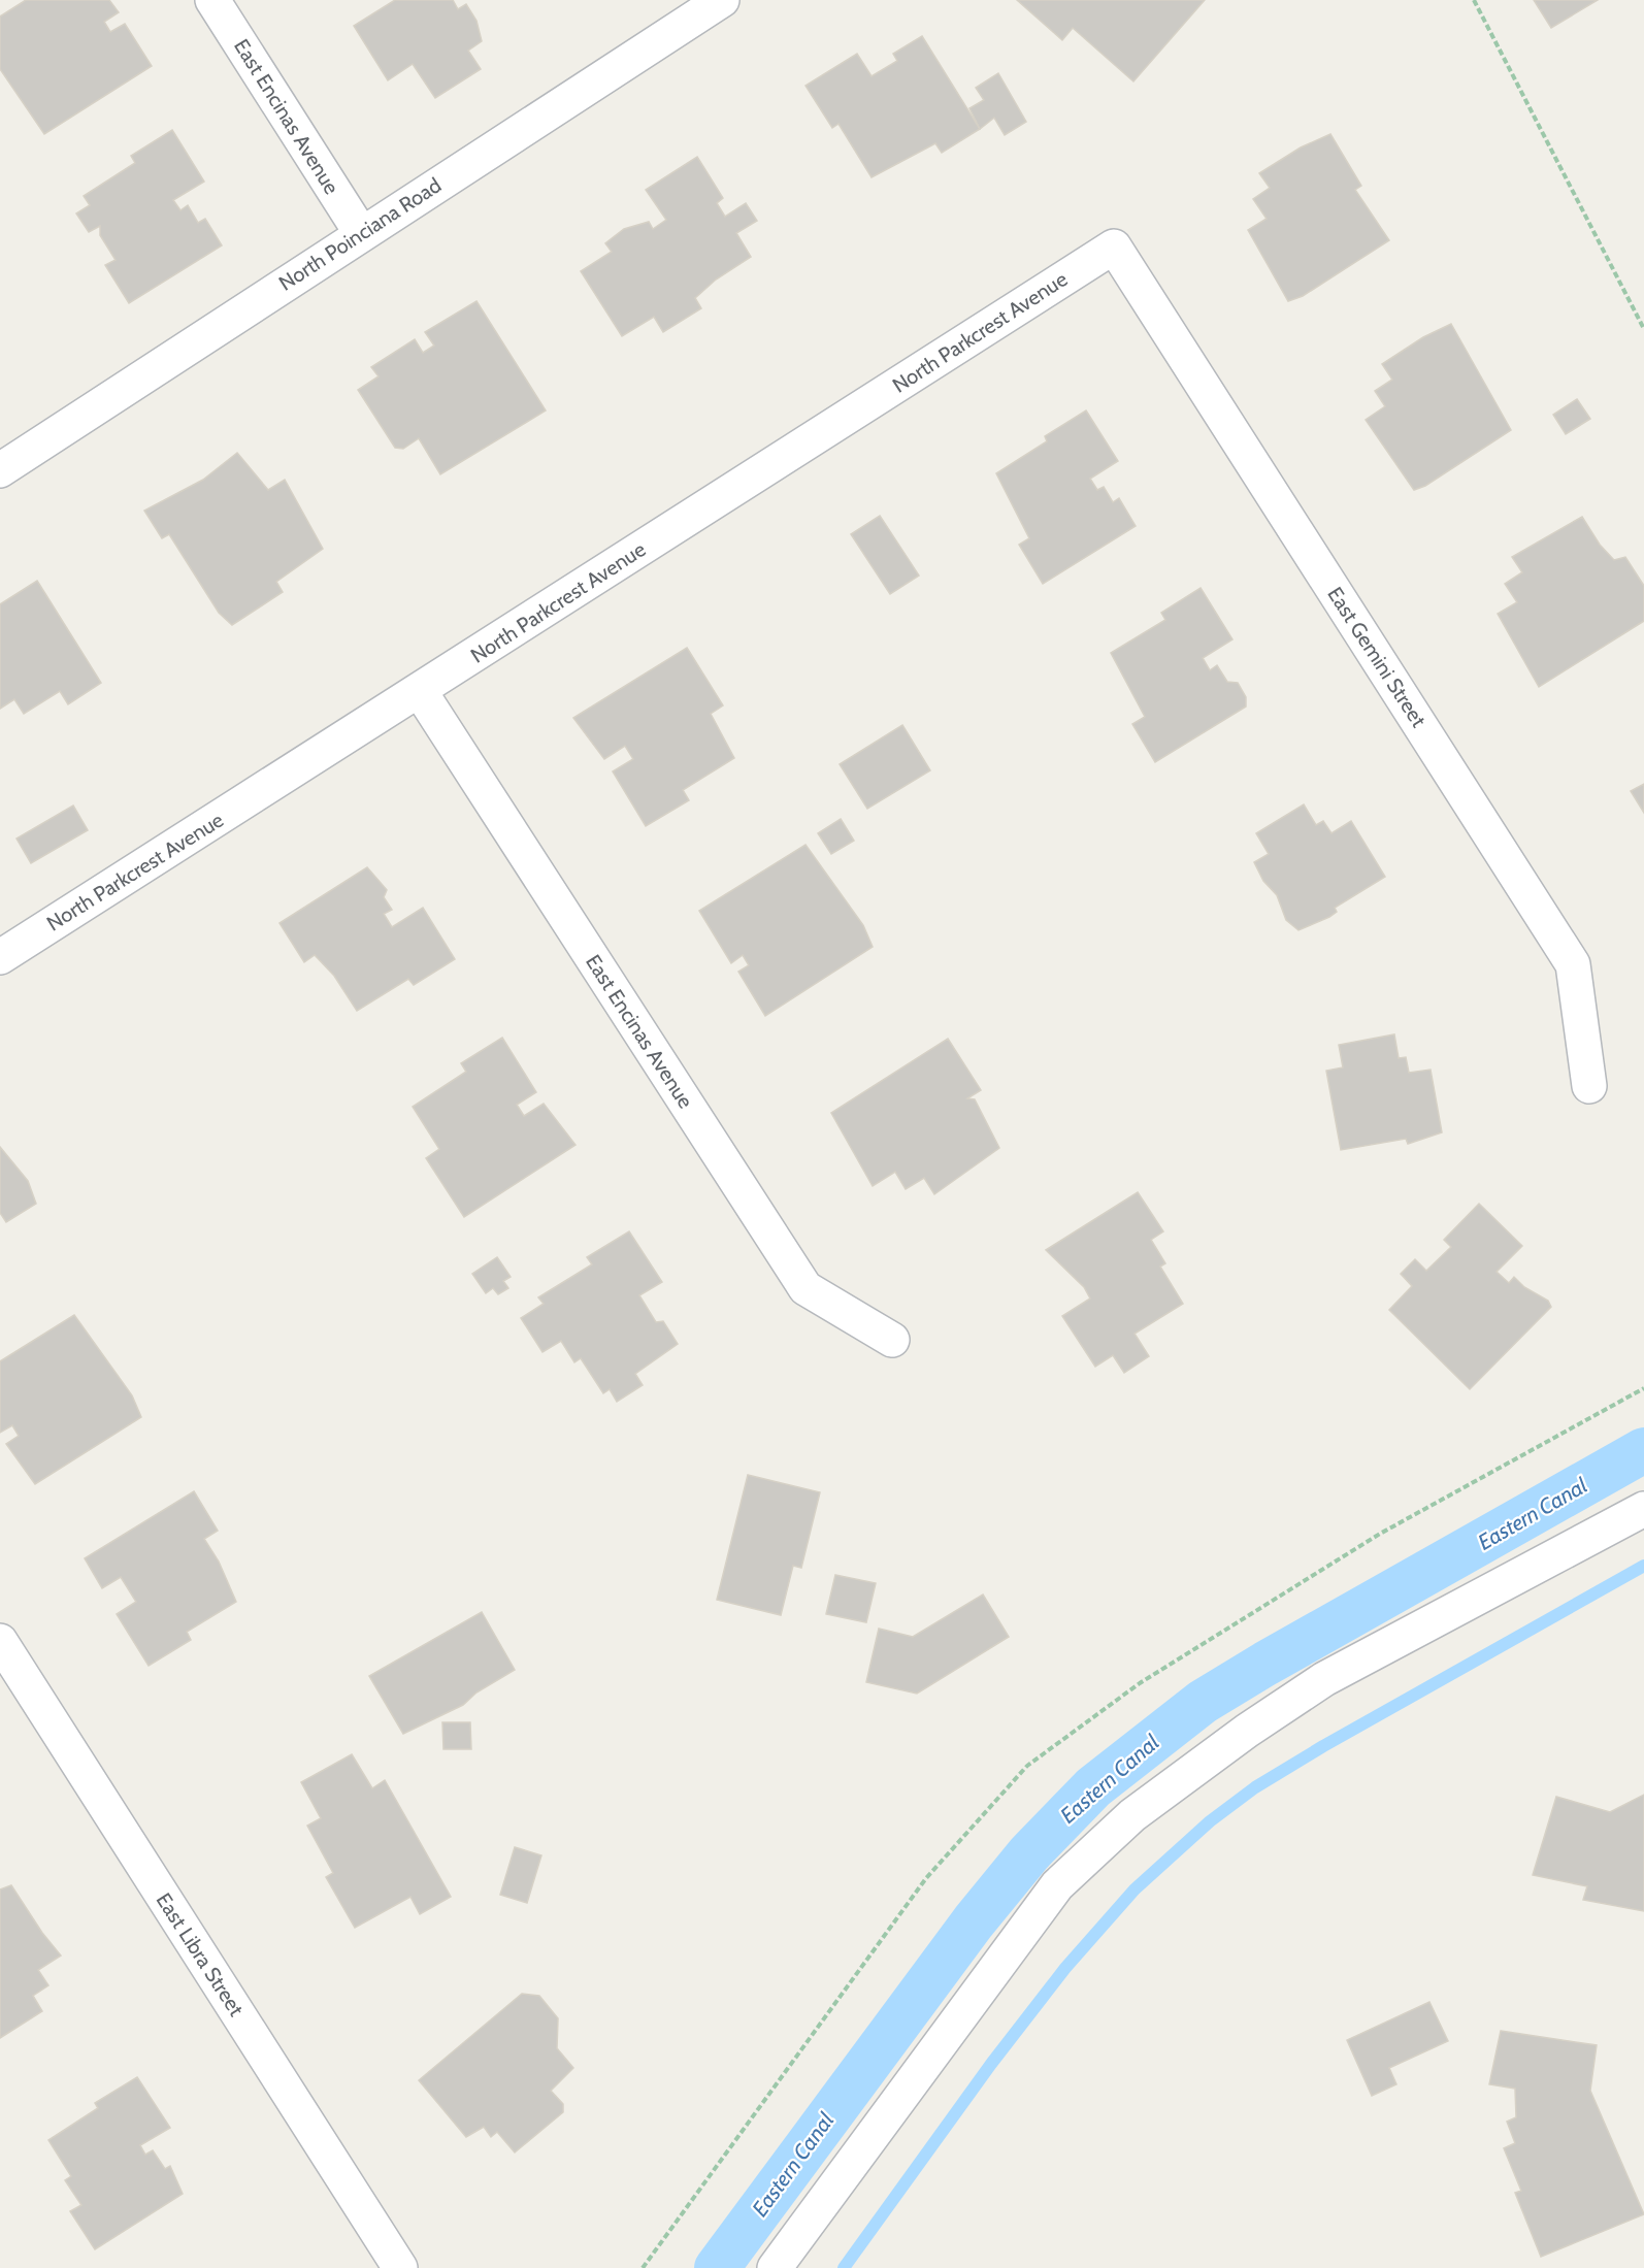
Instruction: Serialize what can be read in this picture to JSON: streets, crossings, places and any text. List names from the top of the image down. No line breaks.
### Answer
{"streets":{"street":["East Encinas Avenue","North Poinciana Road","North Parkcrest Avenue","East Gemini Street","East Libra Street"]},"crossings":[["East Encinas Avenue","North Poinciana Road"],["East Encinas Avenue","North Parkcrest Avenue"],["North Parkcrest Avenue","East Gemini Street"]],"water":["Eastern Canal"]}
